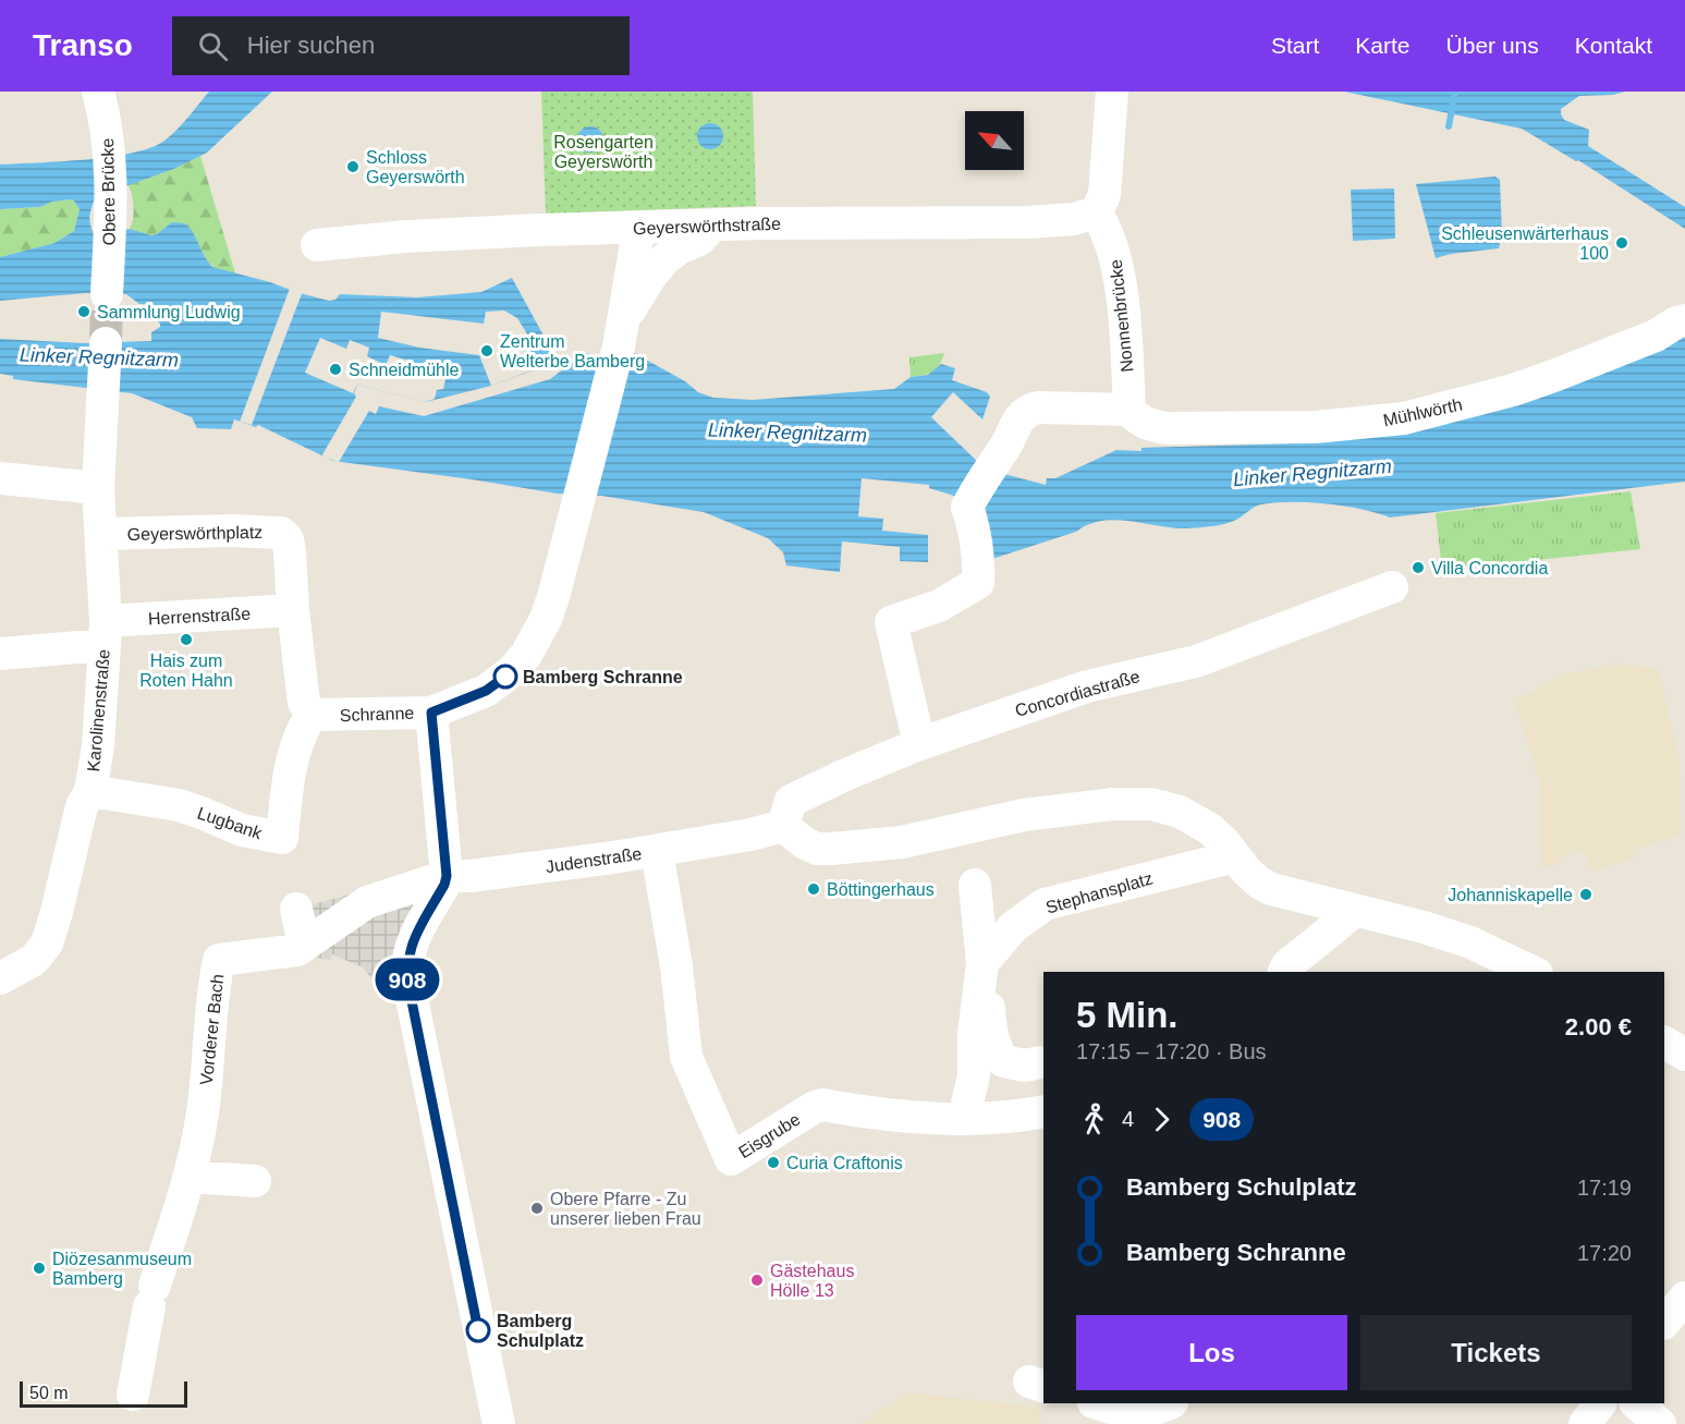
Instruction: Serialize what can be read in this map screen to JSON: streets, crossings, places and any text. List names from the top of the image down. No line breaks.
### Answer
{"streets":{"street":["Obere Brücke","Geyerswörthstraße","Nonnenbrücke","Mühlwörth","Geyerswörthplatz","Herrenstraße","Concordiastraße","Karolinenstraße","Schranne","Lugbank","Judenstraße","Stephansplatz","Vorderer Bach","Eisgrube"]},"crossings":[["Geyerswörthstraße","Nonnenbrücke"],["Nonnenbrücke","Mühlwörth"],["Mühlwörth","Concordiastraße"],["Geyerswörthplatz","Herrenstraße"],["Geyerswörthplatz","Karolinenstraße"],["Herrenstraße","Karolinenstraße"],["Concordiastraße","Judenstraße"],["Karolinenstraße","Lugbank"],["Schranne","Lugbank"],["Judenstraße","Vorderer Bach"],["Judenstraße","Eisgrube"]],"water":["Linker Regnitzarm"],"parks":["Rosengarten Geyerswörth"],"places":["Schloss Geyerswörth","Schleusenwärterhaus 100","Sammlung Ludwig","Zentrum Welterbe Bamberg","Schneidmühle","Villa Concordia","Hais zum Roten Hahn","Bamberg Schranne","Böttingerhaus","Johanniskapelle","Curia Craftonis","Obere Pfarre - Zu unserer lieben Frau","Diözesanmuseum Bamberg","Gästehaus Hölle 13","Bamberg Schulplatz"],"lines":["bus line 908"],"scale_bar":"50 m","north":"top left","page":{"header":"Transo","search":"Hier suchen","nav":["Start","Karte","Über uns","Kontakt"],"on_map":"908","heading":["5 Min.","17:15 – 17:20 · Bus","2.00 €"],"legs":["4","908"],"list":[{"name":"Bamberg Schulplatz","value":"17:19"},{"name":"Bamberg Schranne","value":"17:20"}],"buttons":["Los","Tickets"],"scale":"50 m"}}
